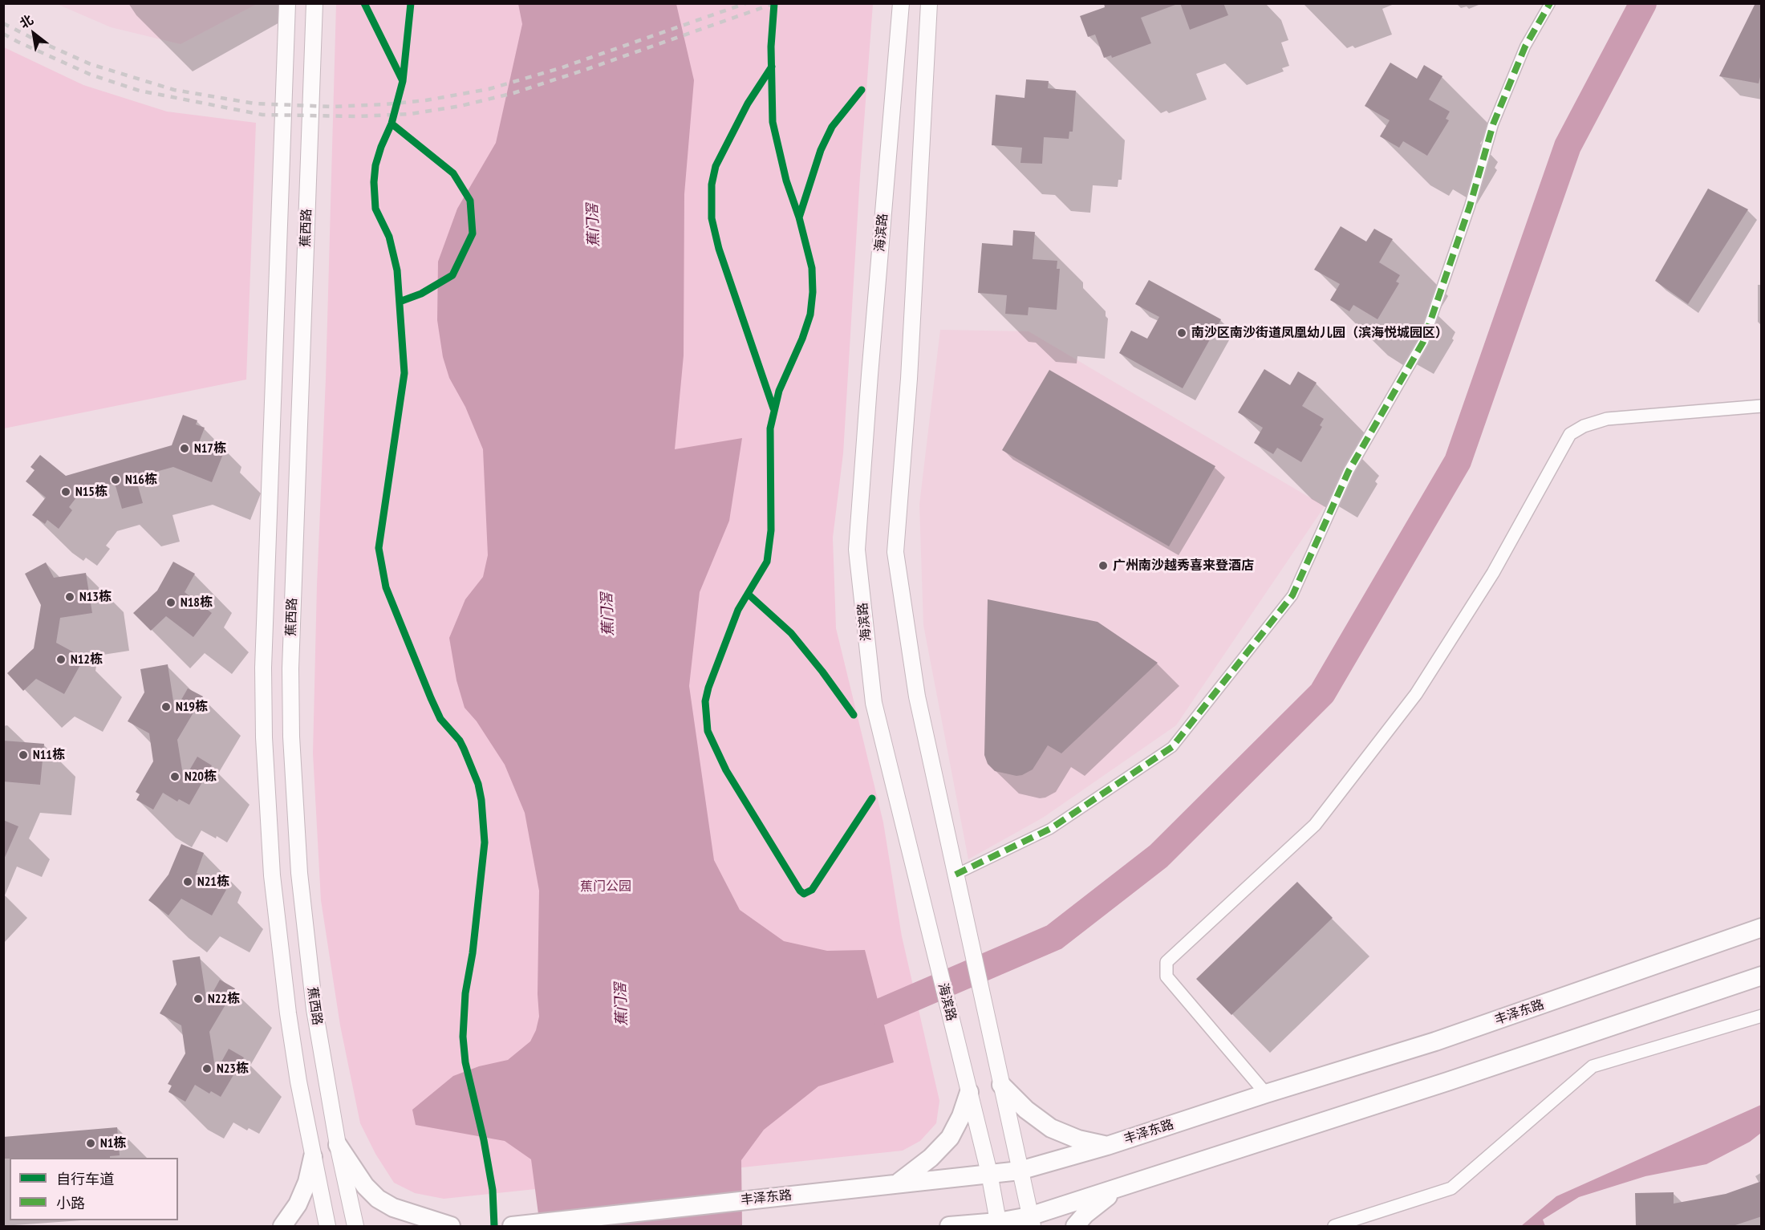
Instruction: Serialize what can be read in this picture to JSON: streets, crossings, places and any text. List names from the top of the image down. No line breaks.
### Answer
{"streets":{"main road":["丰泽东路"],"street":["蕉西路","海滨路"]},"crossings":[["海滨路","丰泽东路"]],"water":["蕉门滘"],"parks":["蕉门公园"],"places":["南沙区南沙街道凤凰幼儿园（滨海悦城园区）","N17栋","N16栋","N15栋","广州南沙越秀喜来登酒店","N13栋","N18栋","N12栋","N19栋","N11栋","N20栋","N21栋","N22栋","N23栋","N1栋"],"legend":["自行车道","小路"],"north":"top left"}
